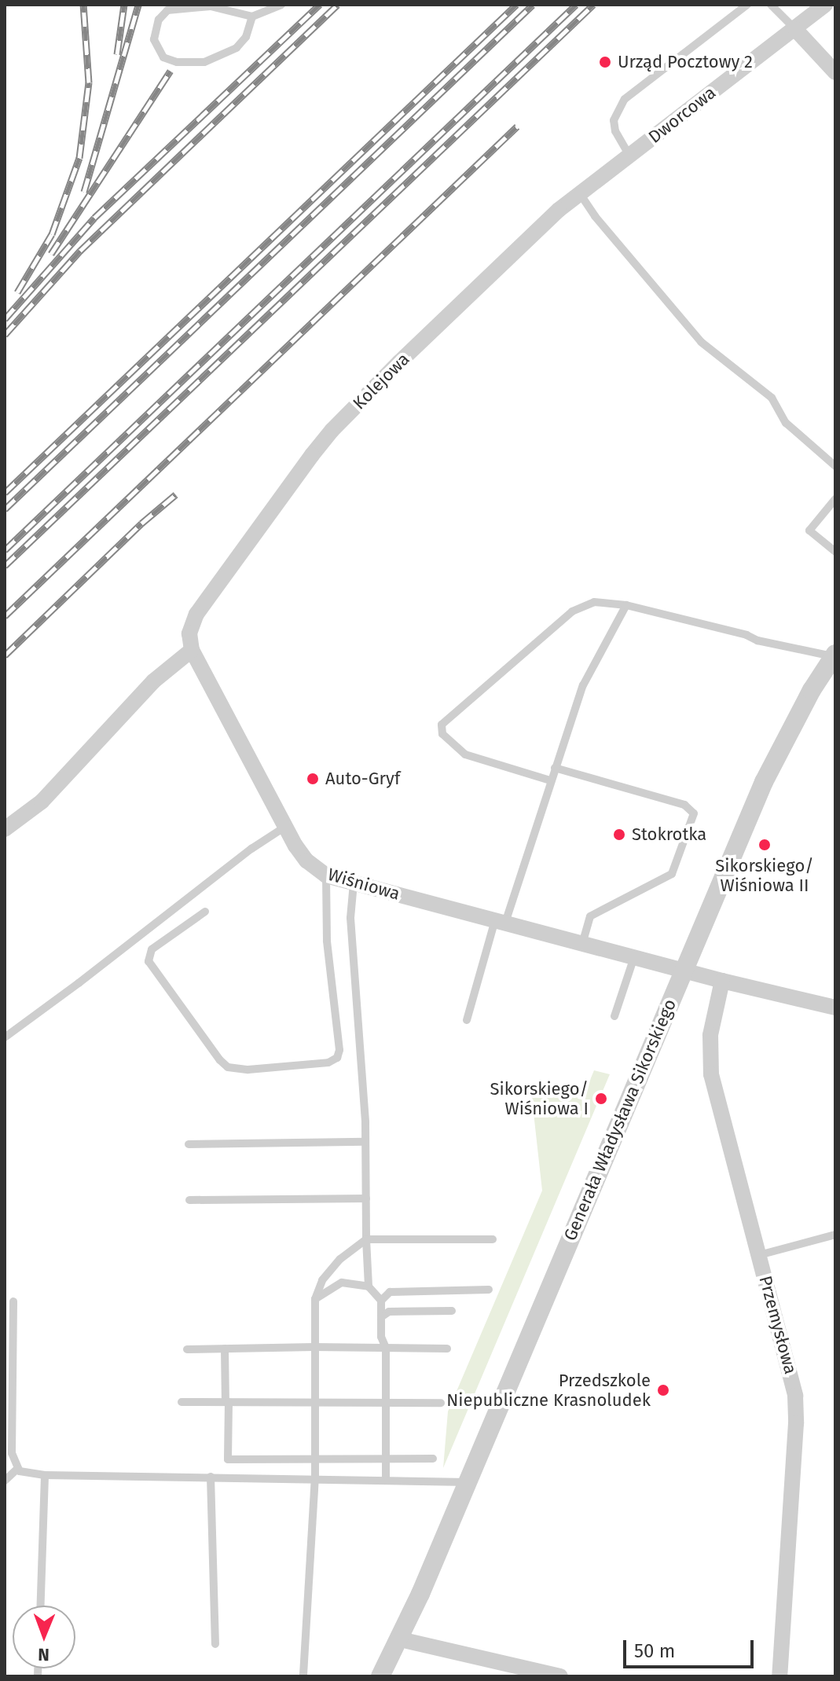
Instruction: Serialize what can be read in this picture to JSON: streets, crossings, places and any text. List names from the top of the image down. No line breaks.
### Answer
{"streets":{"street":["Dworcowa","Kolejowa","Wiśniowa","Generała Władysława Sikorskiego","Przemysłowa"]},"crossings":[["Dworcowa","Kolejowa"],["Kolejowa","Wiśniowa"],["Wiśniowa","Generała Władysława Sikorskiego"],["Wiśniowa","Przemysłowa"]],"places":["Urząd Pocztowy 2","Auto-Gryf","Stokrotka","Sikorskiego/ Wiśniowa II","Sikorskiego/ Wiśniowa I","Przedszkole Niepubliczne Krasnoludek"],"scale_bar":"50 m","north":"bottom"}
